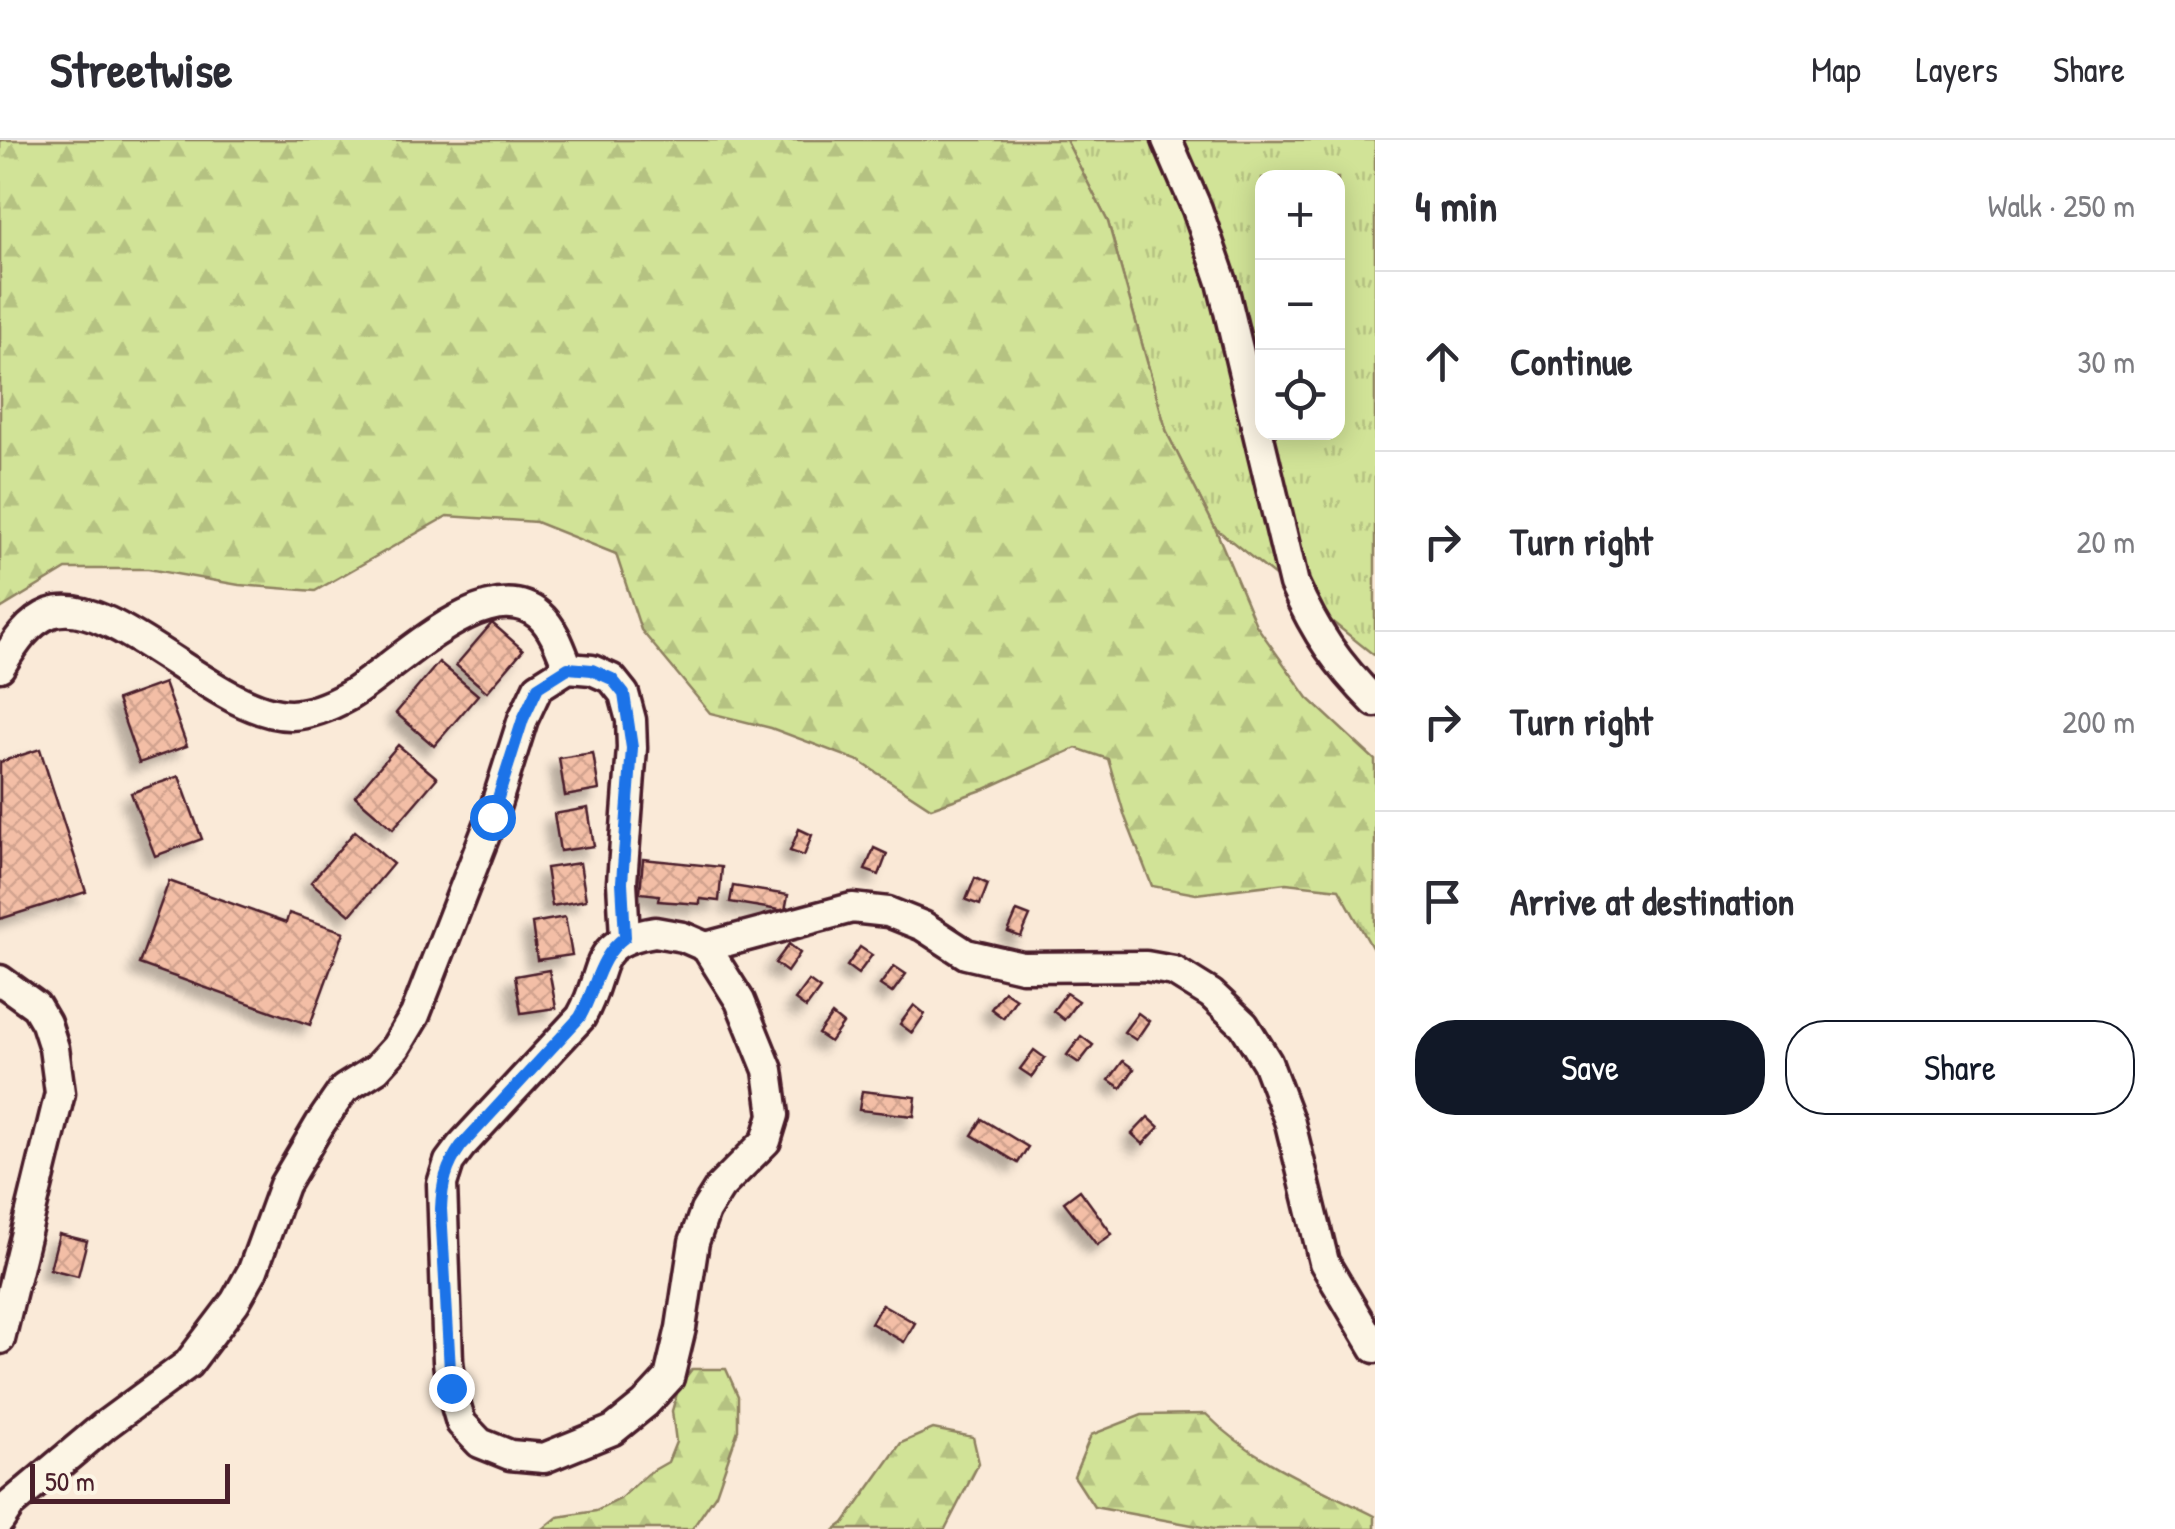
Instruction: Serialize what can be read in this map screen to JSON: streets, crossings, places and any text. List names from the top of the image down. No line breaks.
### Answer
{"scale_bar":"50 m","page":{"header":"Streetwise","nav":["Map","Layers","Share"],"heading":["4 min","Walk · 250 m"],"map_buttons":["+","−"],"list":[["Continue","30 m"],["Turn right","20 m"],["Turn right","200 m"],"Arrive at destination"],"buttons":["Save","Share"],"scale":"50 m"}}
